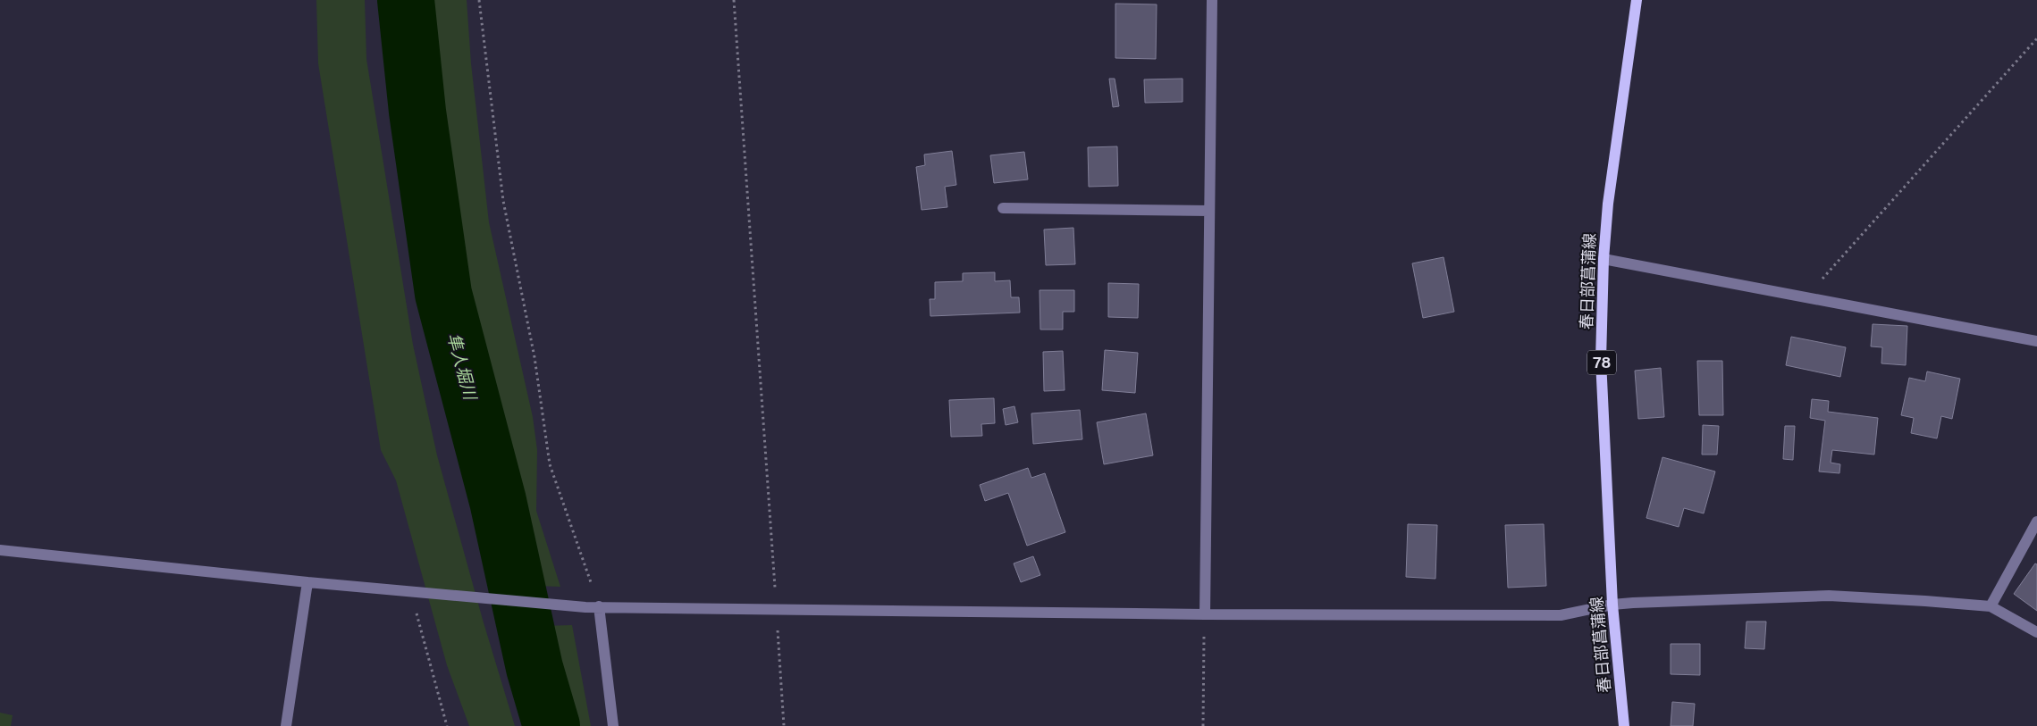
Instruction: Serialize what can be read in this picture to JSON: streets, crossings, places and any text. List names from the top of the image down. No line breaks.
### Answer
{"streets":{"main road":["春日部菖蒲線","78"]},"water":["隼人堀川"]}
